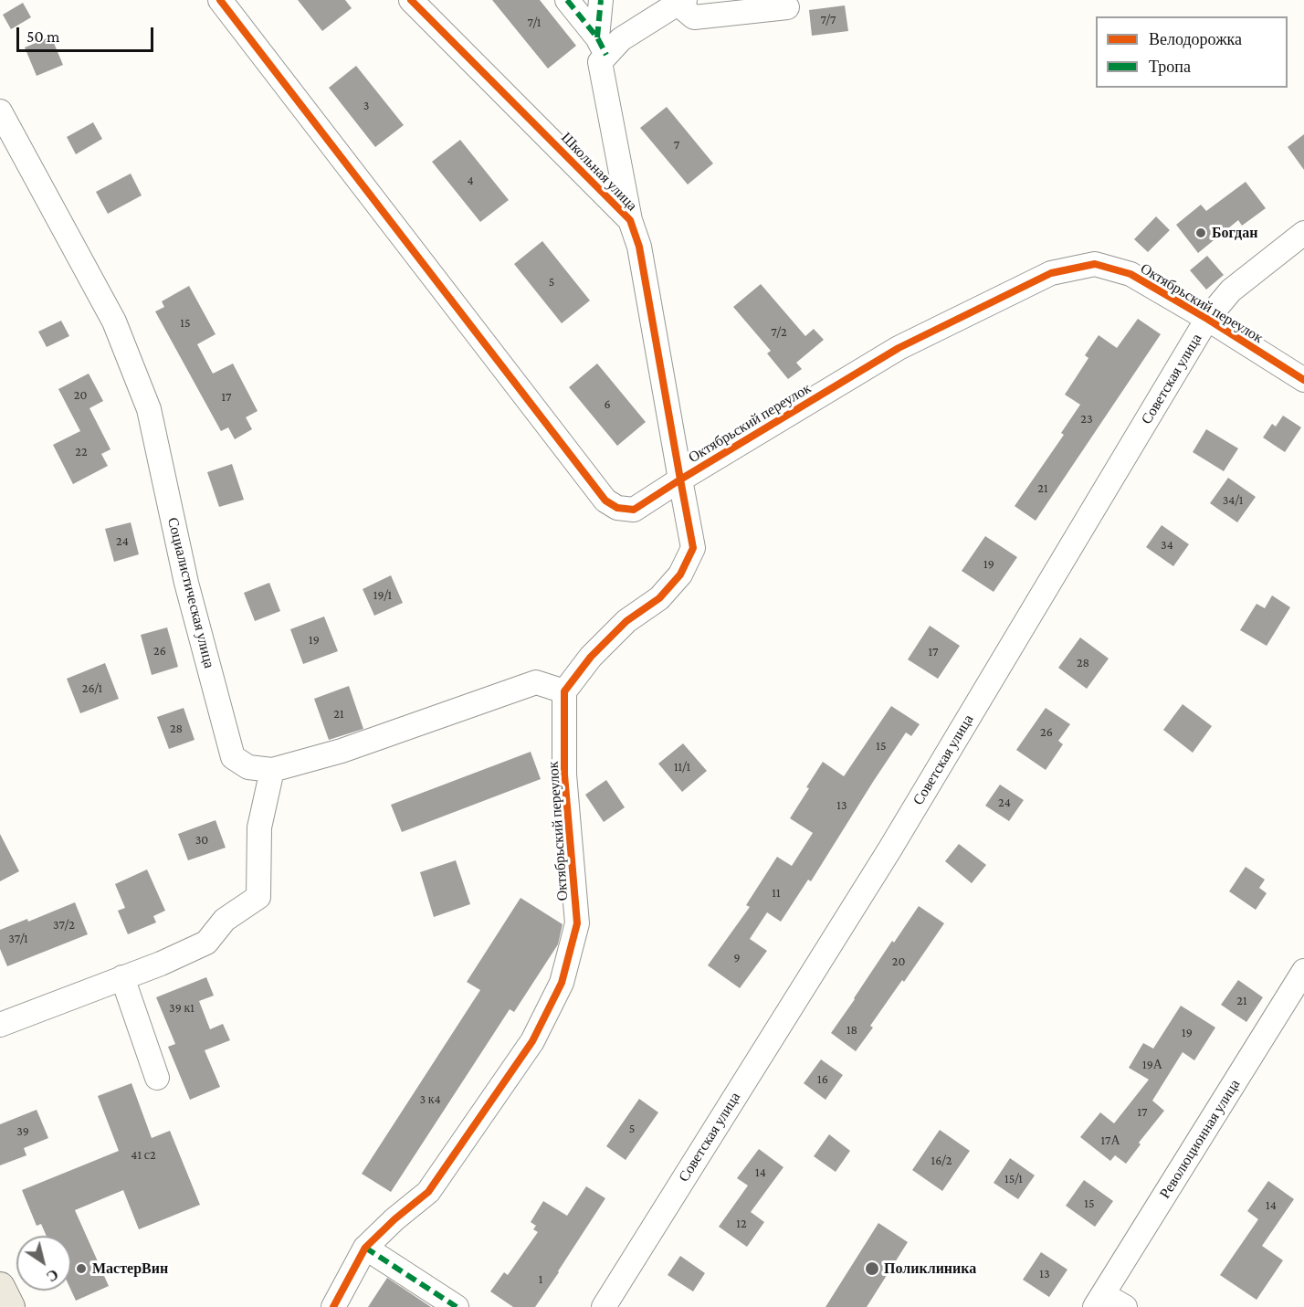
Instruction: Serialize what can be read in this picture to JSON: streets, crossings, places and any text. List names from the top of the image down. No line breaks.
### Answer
{"streets":{"street":["Школьная улица","Октябрьский переулок","Советская улица","Социалистическая улица","Революционная улица"]},"crossings":[["Школьная улица","Октябрьский переулок"],["Октябрьский переулок","Советская улица"],["Октябрьский переулок","Социалистическая улица"]],"places":["Богдан","МастерВин","Поликлиника"],"house_numbers":["7/7","7/1","3","7","4","5","15","7/2","20","17","6","23","22","21","34/1","24","34","19","19/1","19","26","17","28","26/1","21","28","26","15","11/1","24","13","30","11","37/2","37/1","9","20","21","39 к1","18","19","19А","16","3 к4","17","5","39","17А","41 с2","16/2","14","15/1","15","14","12","13","1"],"legend":["Велодорожка","Тропа"],"scale_bar":"50 m","north":"bottom right"}
